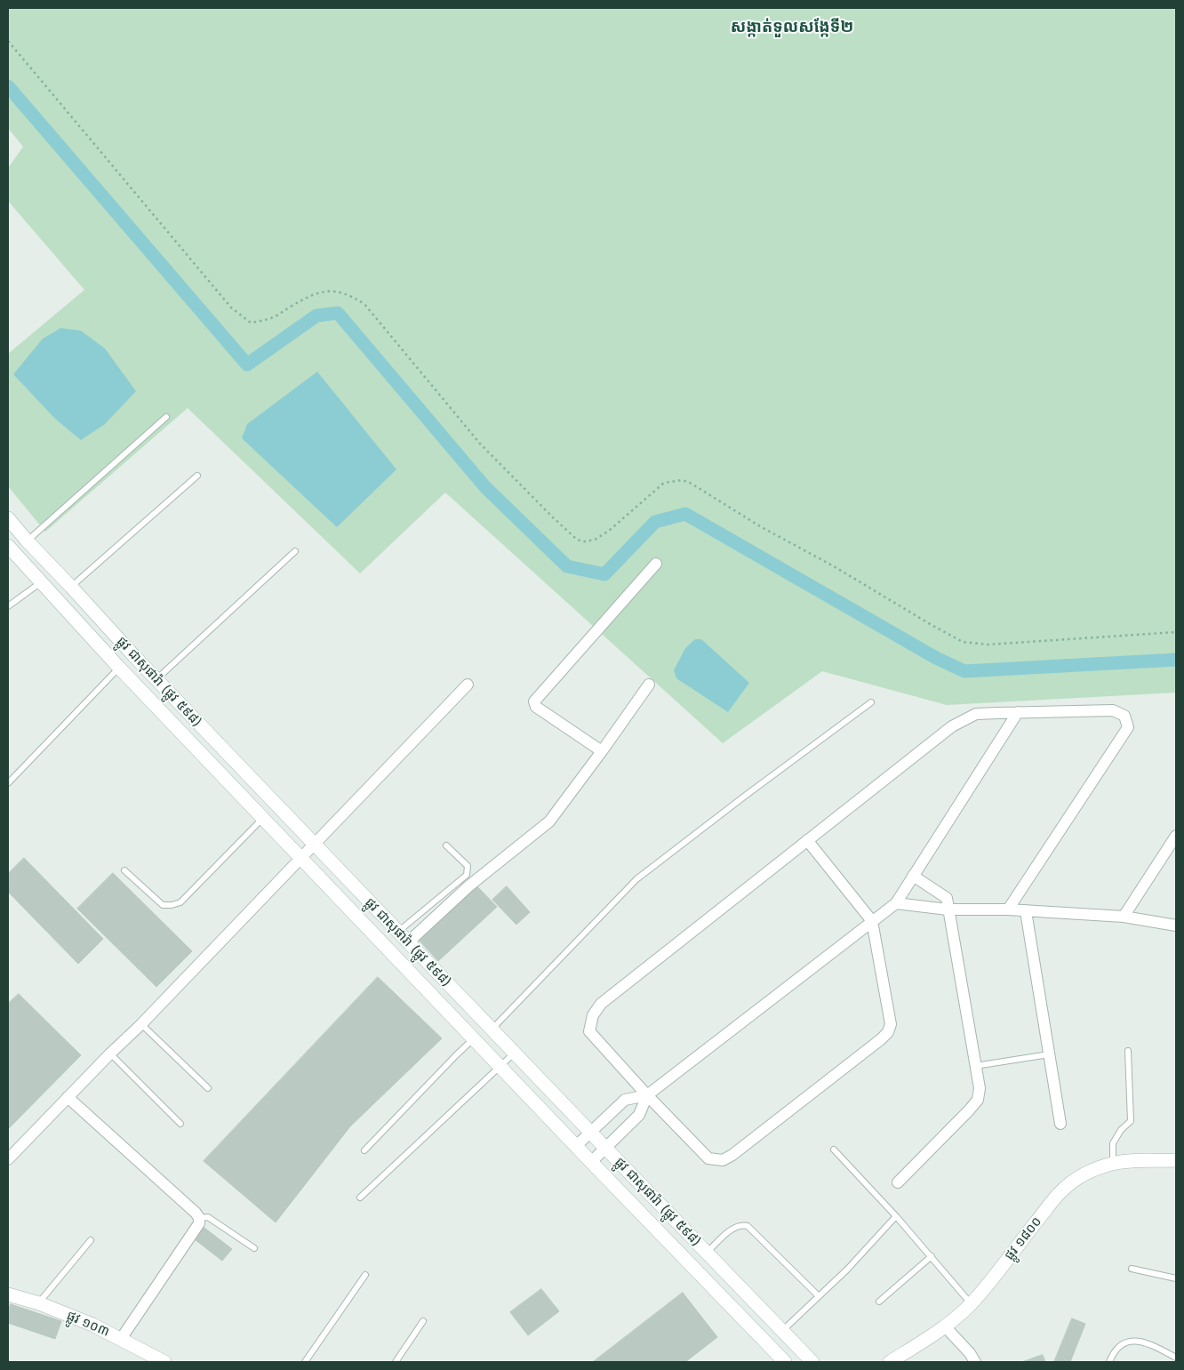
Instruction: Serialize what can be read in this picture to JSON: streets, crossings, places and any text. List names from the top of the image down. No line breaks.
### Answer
{"streets":{"main road":["ផ្លូវ ជាសុផារ៉ា (ផ្លូវ ៥៩៨)","ផ្លូវ ១៨០០","ផ្លូវ ១០៣"]},"districts":["សង្កាត់ទួលសង្កែទី២"]}
